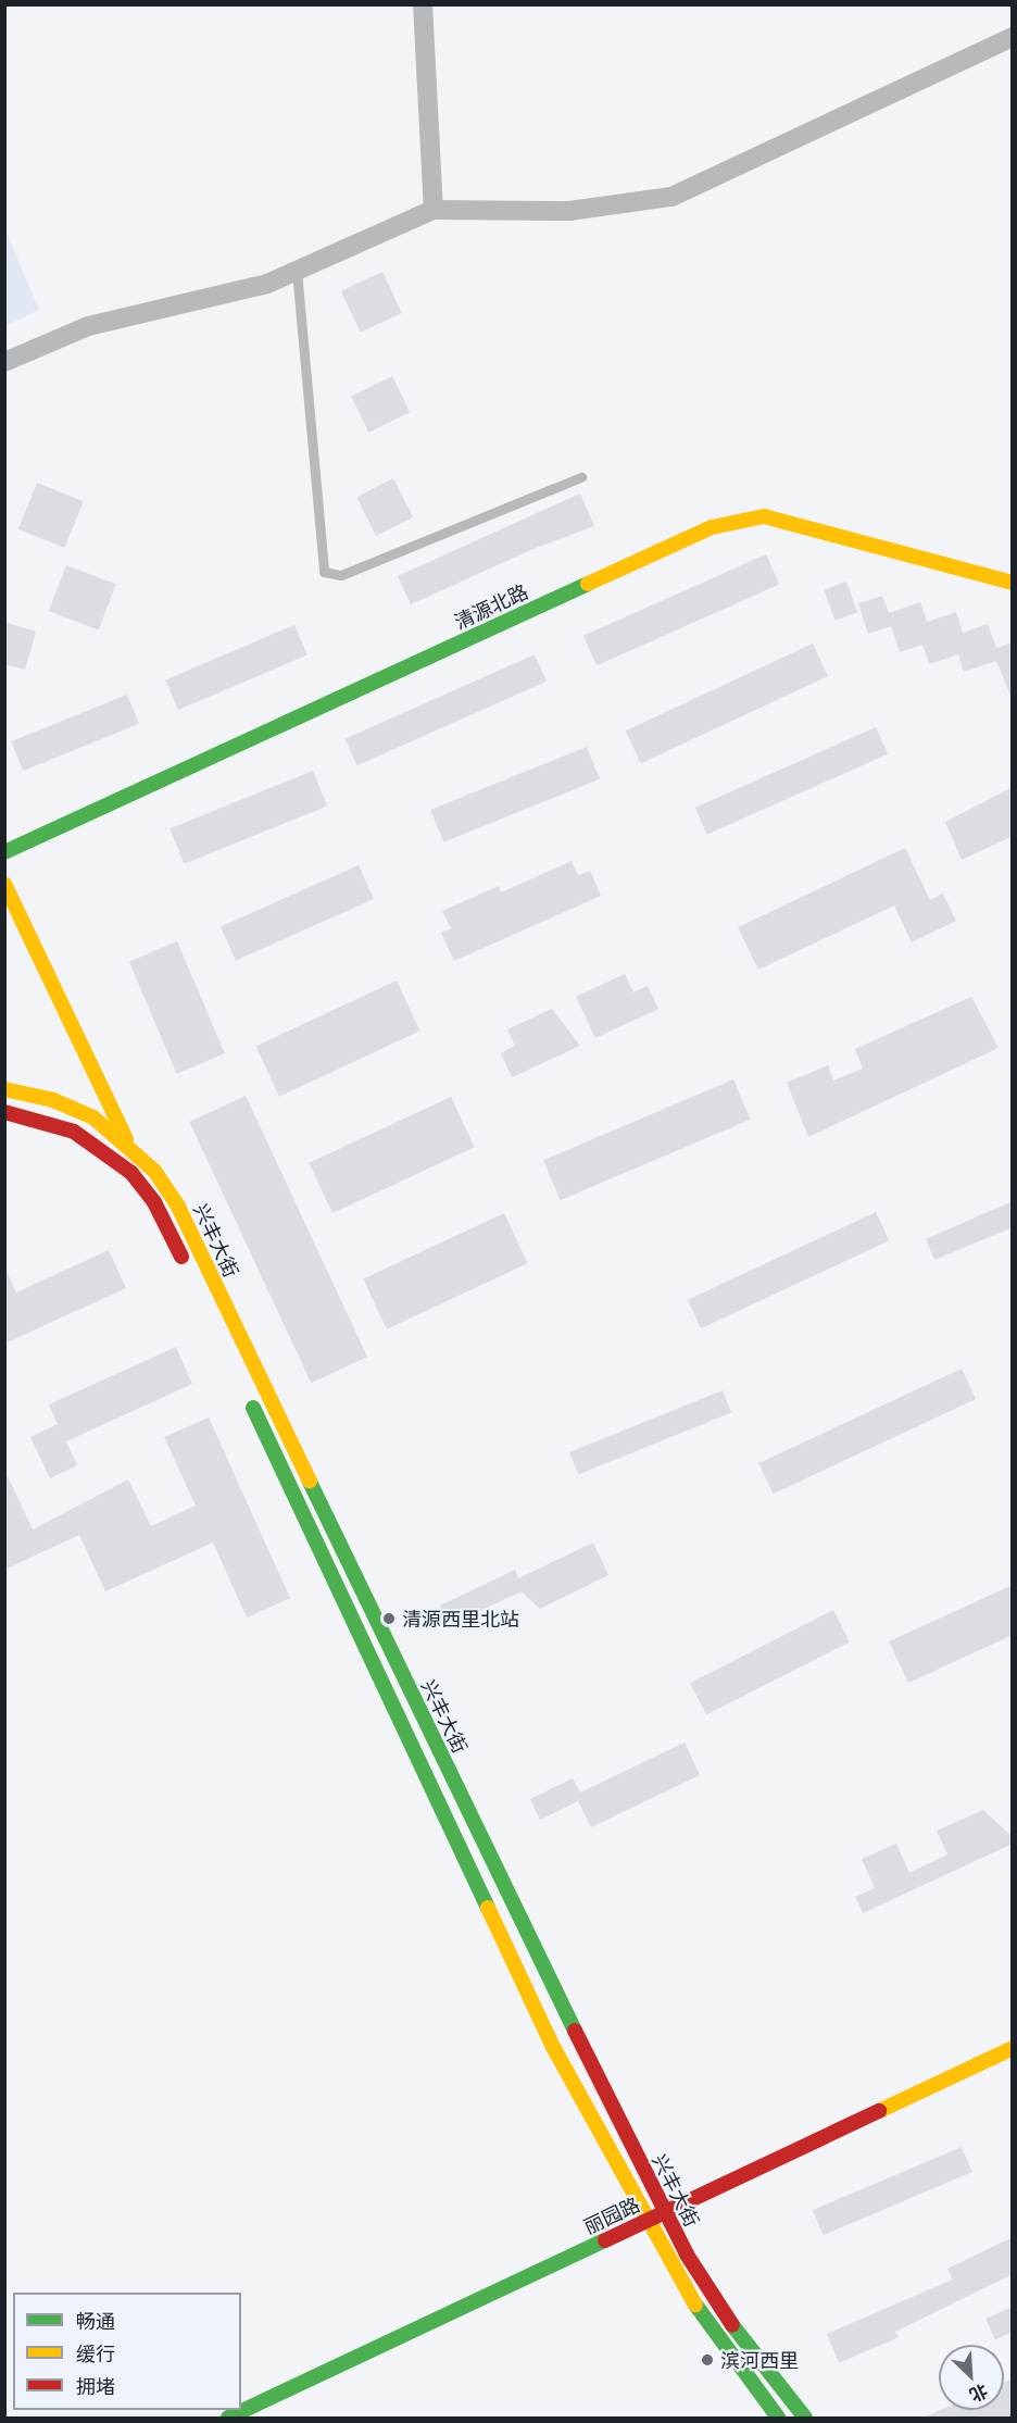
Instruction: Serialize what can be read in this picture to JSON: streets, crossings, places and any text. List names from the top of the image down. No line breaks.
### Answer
{"streets":{"main road":["清源北路","兴丰大街","丽园路"]},"crossings":[["兴丰大街","丽园路"]],"places":["清源西里北站","滨河西里"],"legend":["畅通","缓行","拥堵"],"north":"bottom right"}
